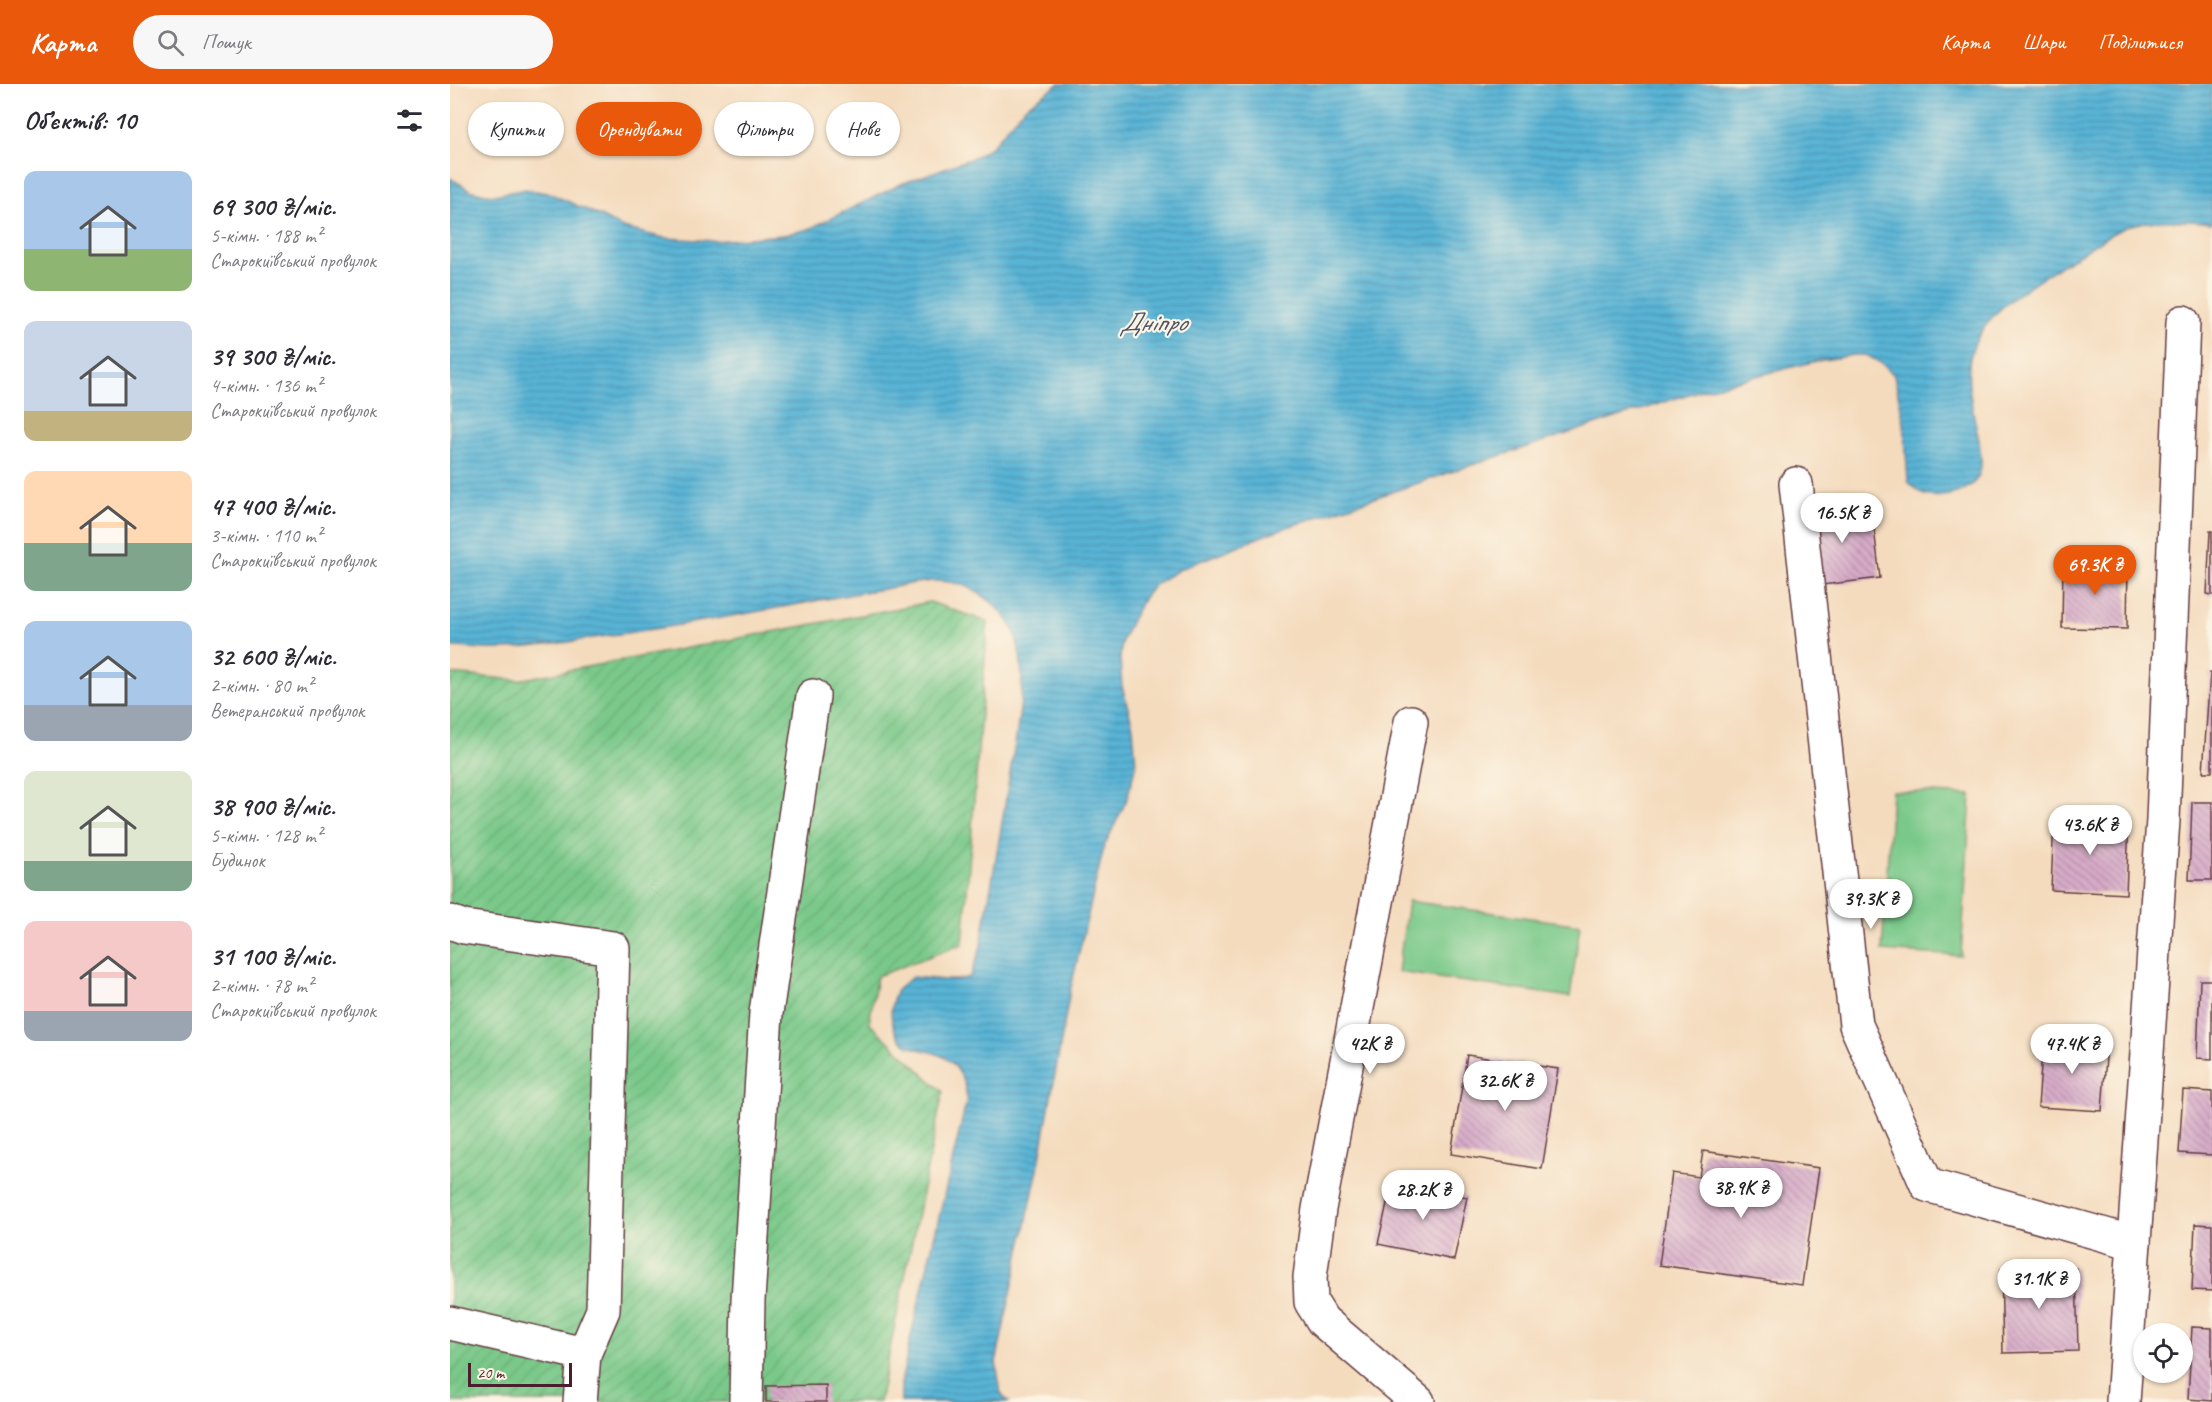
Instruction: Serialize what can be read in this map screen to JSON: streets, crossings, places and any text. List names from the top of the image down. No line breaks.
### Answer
{"water":["Дніпро"],"scale_bar":"20 m","page":{"header":"Карта","search":"Пошук","nav":["Карта","Шари","Поділитися"],"heading":"Об’єктів: 10","chip":["Купити","Орендувати","Фільтри","Нове"],"list":[{"name":"69 300 ₴/міс.","note":"5-кімн. · 188 m² · Старокиївський провулок"},{"name":"39 300 ₴/міс.","note":"4-кімн. · 136 m² · Старокиївський провулок"},{"name":"47 400 ₴/міс.","note":"3-кімн. · 110 m² · Старокиївський провулок"},{"name":"32 600 ₴/міс.","note":"2-кімн. · 80 m² · Ветеранський провулок"},{"name":"38 900 ₴/міс.","note":"5-кімн. · 128 m² · Будинок"},{"name":"31 100 ₴/міс.","note":"2-кімн. · 78 m² · Старокиївський провулок"}],"price":["16.5K ₴","69.3K ₴","43.6K ₴","39.3K ₴","42K ₴","47.4K ₴","32.6K ₴","38.9K ₴","28.2K ₴","31.1K ₴"],"scale":"20 m"}}
